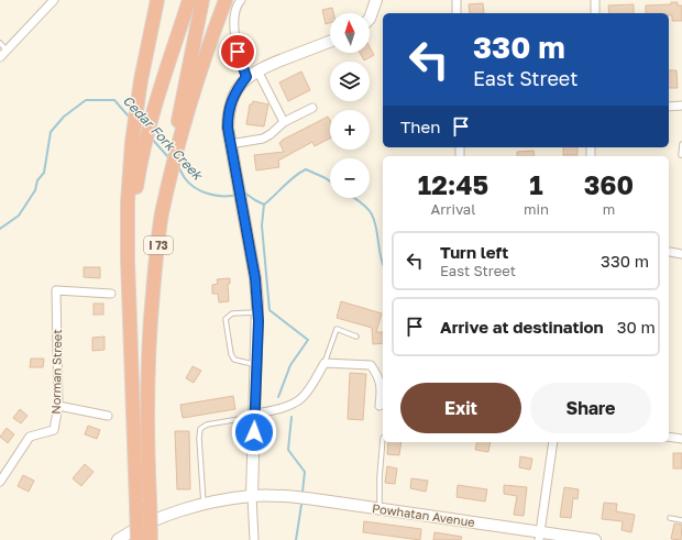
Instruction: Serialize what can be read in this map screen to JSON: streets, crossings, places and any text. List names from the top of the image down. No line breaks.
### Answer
{"streets":{"highway":["I 73"],"street":["Norman Street","Powhatan Avenue"]},"water":["Cedar Fork Creek"],"north":"top","page":{"map_buttons":["+","−"],"turn":["330 m","East Street"],"then":"Then","eta":["12:45","Arrival","1","min","360","m"],"list":[{"name":"Turn left","note":"East Street","value":"330 m"},{"name":"Arrive at destination","value":"30 m"}],"buttons":["Exit","Share"]}}
